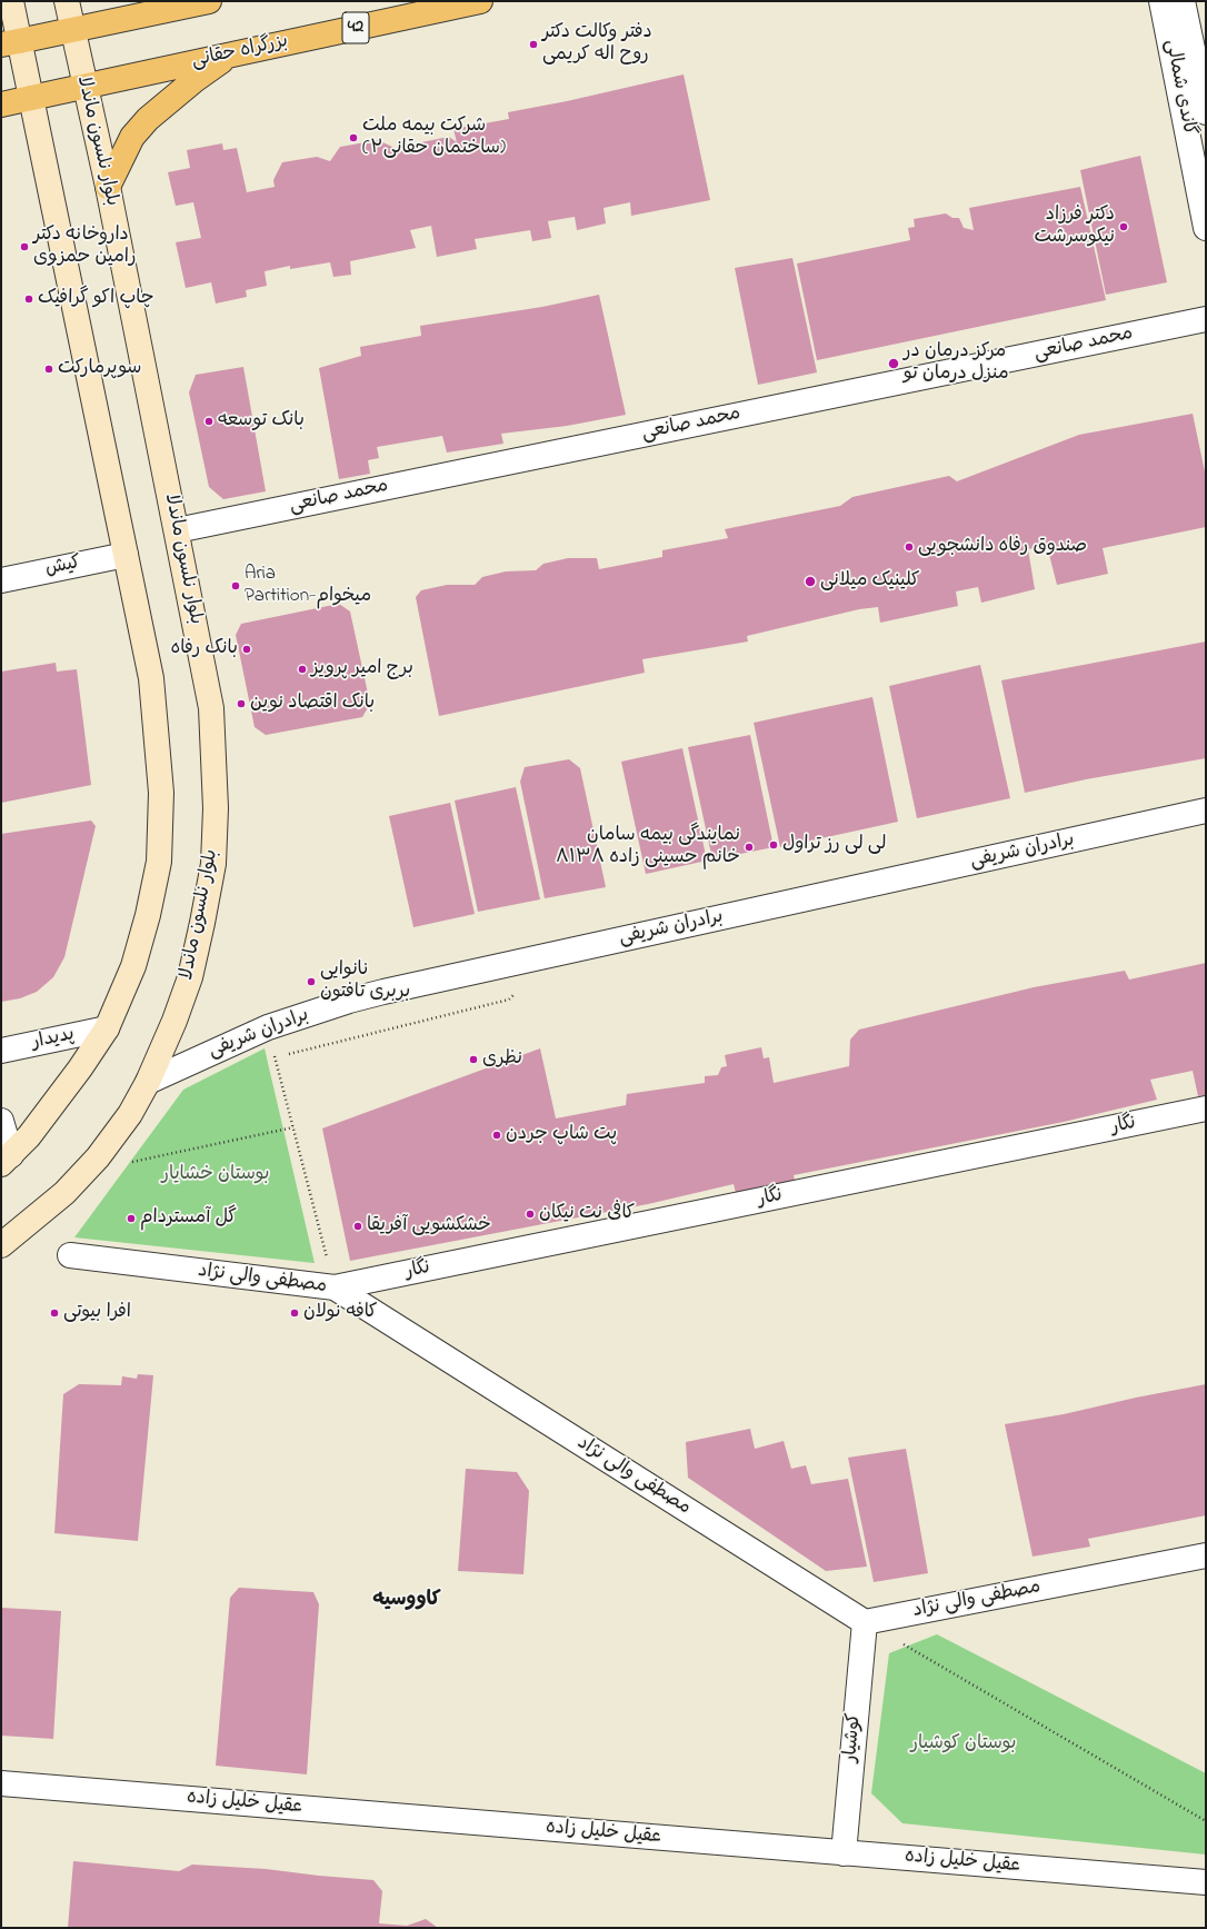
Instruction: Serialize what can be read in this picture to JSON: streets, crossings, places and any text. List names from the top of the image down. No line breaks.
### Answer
{"streets":{"main road":["42","بزرگراه حقانی","بلوار نلسون ماندلا"],"street":["گاندی شمالی","محمد صانعی","کیش","برادران شریفی","پدیدار","نگار","مصطفی والی نژاد","کوشیار","عقیل خلیل زاده"]},"crossings":[["بزرگراه حقانی","بلوار نلسون ماندلا"],["بلوار نلسون ماندلا","محمد صانعی"],["بلوار نلسون ماندلا","برادران شریفی"],["نگار","مصطفی والی نژاد"],["مصطفی والی نژاد","کوشیار"],["کوشیار","عقیل خلیل زاده"]],"districts":["کاووسیه"],"parks":["بوستان خشایار","بوستان کوشیار"],"places":["دفتر وکالت دکتر روح اله کریمی","شرکت بیمه ملت (ساختمان حقانی۲)","دکتر فرزاد نیکوسرشت","داروخانه دکتر رامین حمزوی","چاپ اکو گرافیک","مرکز درمان در منزل درمان تو","سوپرمارکت","بانک توسعه","صندوق رفاه دانشجویی","کلینیک میلانی","Aria Partition-میخوام","بانک رفاه","برج امیر پرویز","بانک اقتصاد نوین","لی لی رز تراول","نمایندگی بیمه سامان خانم حسینی زاده ۸۱۳۸","نانوایی بربری تافتون","نظری","پت شاپ جردن","کافی نت نیکان","گل آمستردام","خشکشویی آفریقا","افرا بيوتى","کافه نولان"]}
